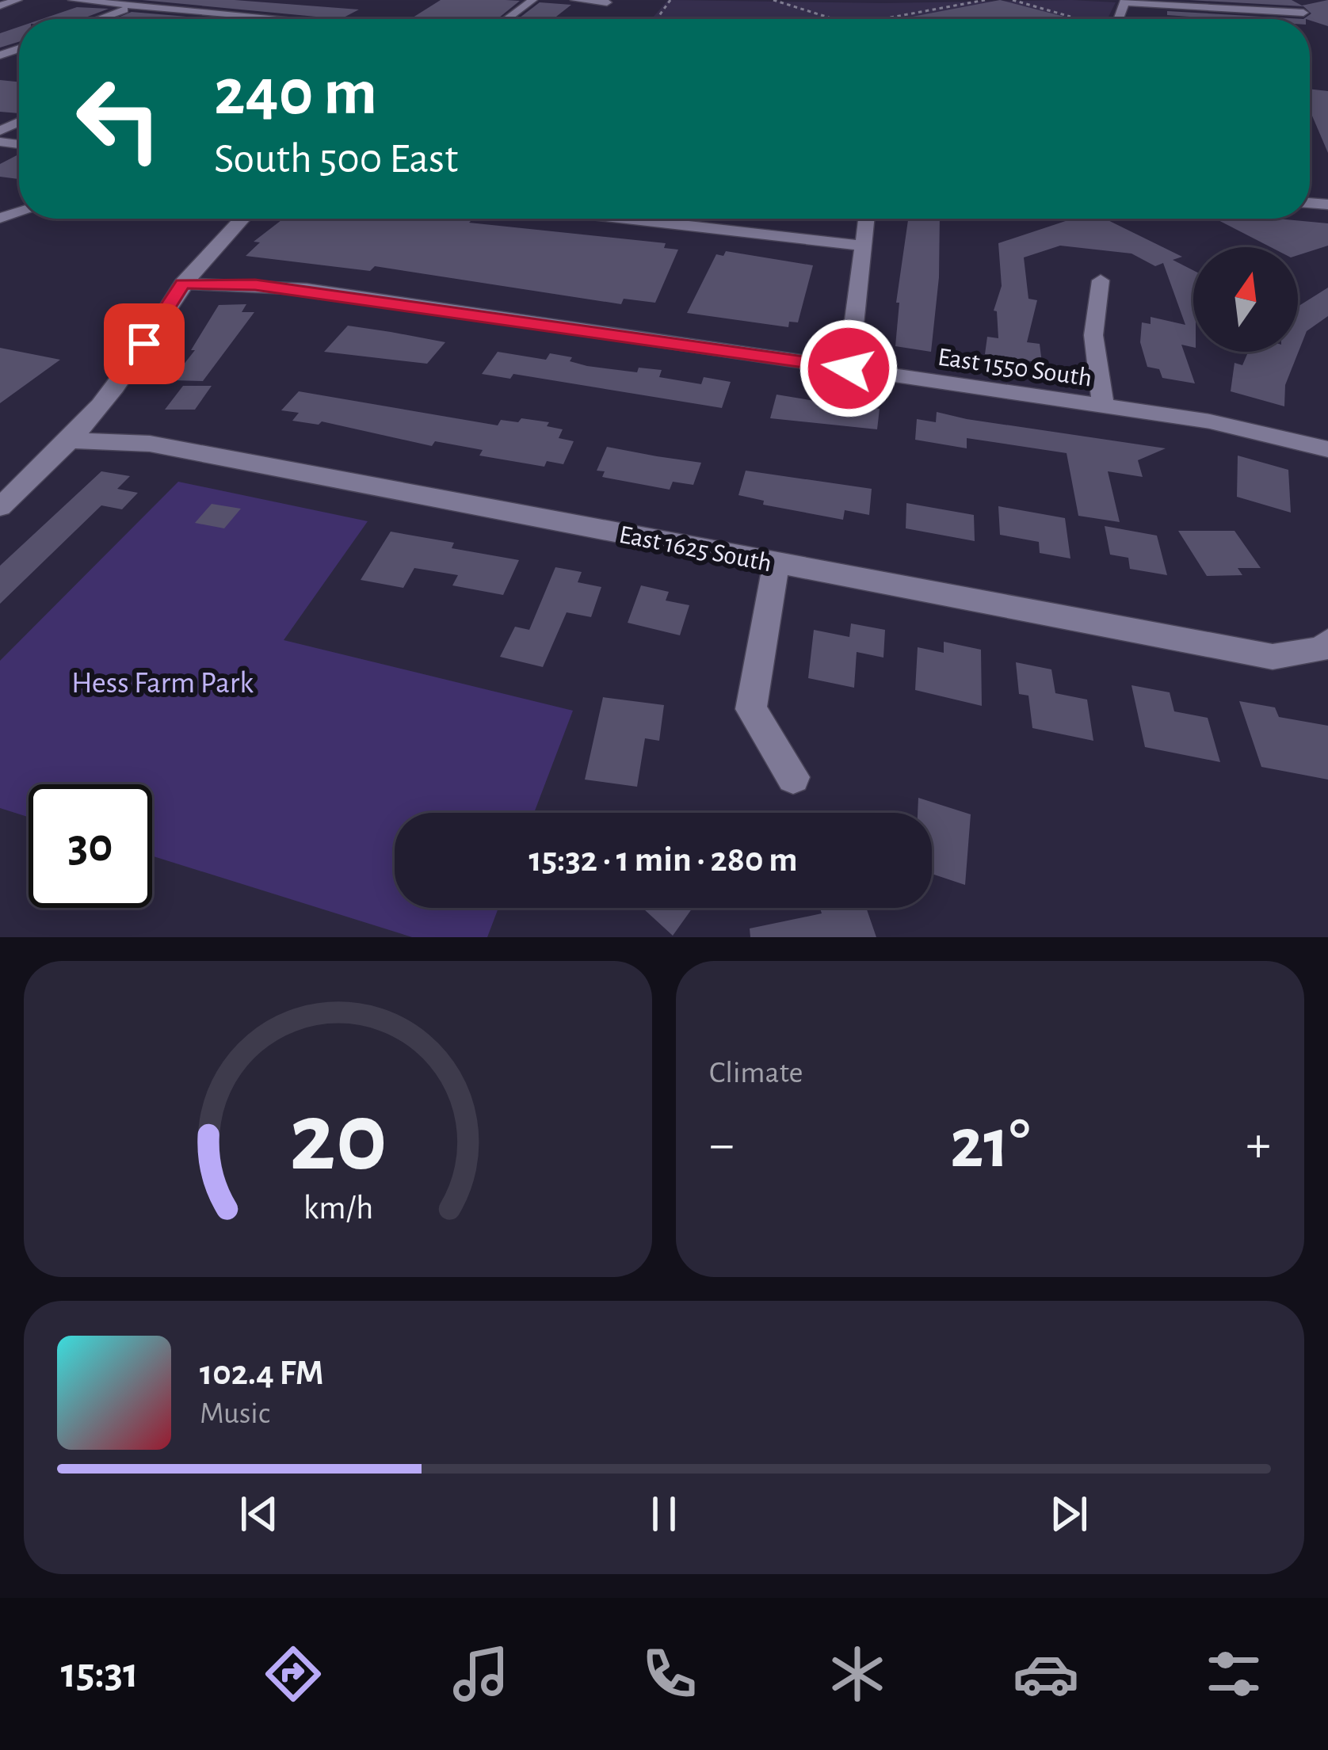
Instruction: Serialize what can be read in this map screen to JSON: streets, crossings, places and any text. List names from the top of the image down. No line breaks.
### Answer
{"streets":{"street":["East 1550 South","East 1625 South"]},"parks":["Hess Farm Park"],"north":"top","page":{"turn":["240 m","South 500 East"],"limit":"30","trip":"15:32 · 1 min · 280 m","tile":"Climate","heat":["−","21°","+"],"song":["102.4 FM","Music"],"tabs":"15:31","gauge":["20","km/h"]}}
